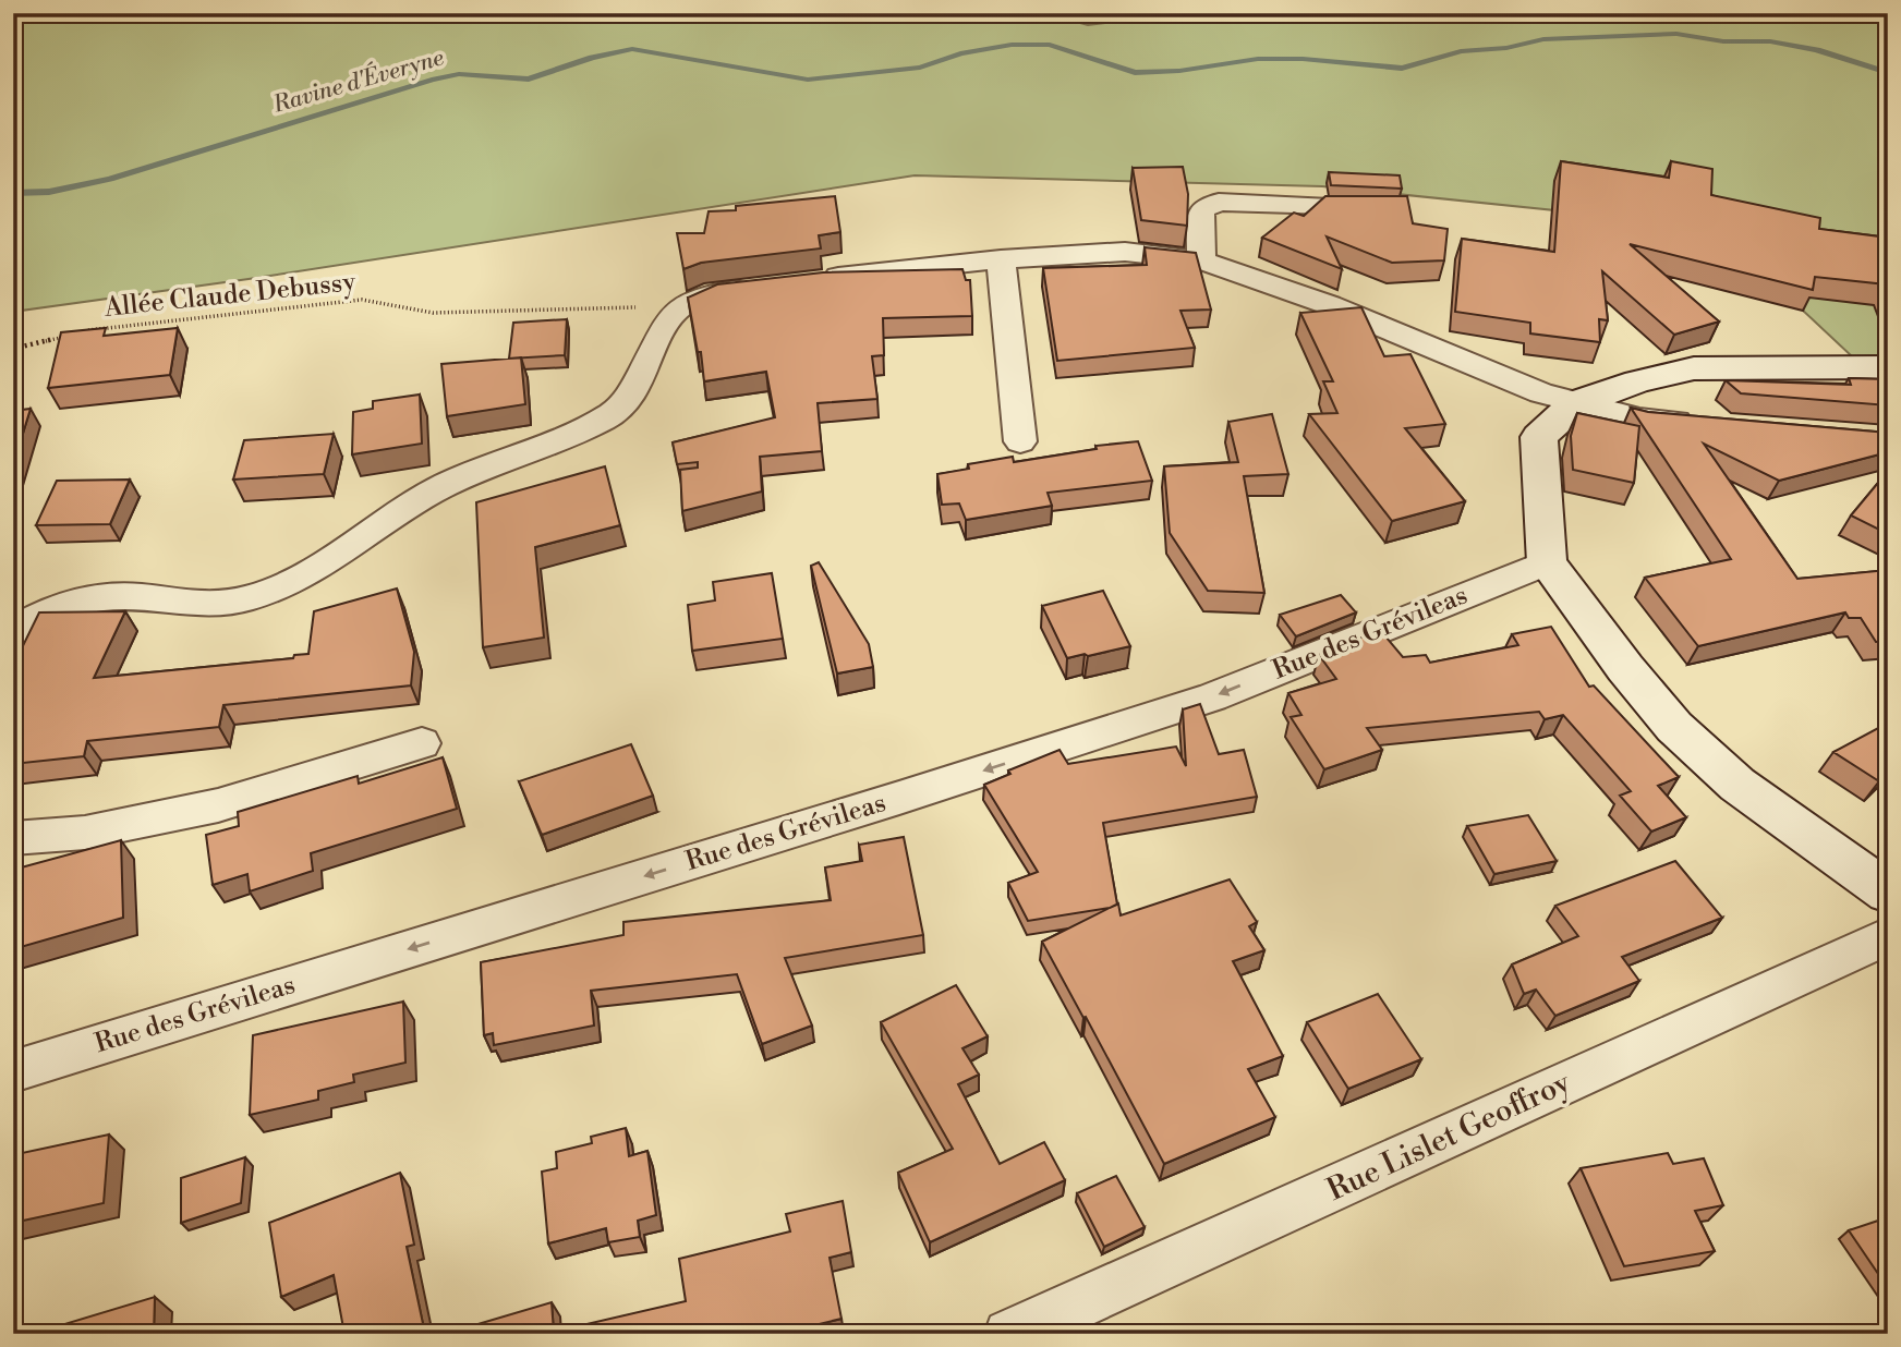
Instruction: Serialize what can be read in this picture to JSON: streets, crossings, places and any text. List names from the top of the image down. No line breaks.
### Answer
{"streets":{"street":["Rue des Grévileas","Rue Lislet Geoffroy"],"path":["Allée Claude Debussy"]},"one_way":["Rue des Grévileas"],"water":["Ravine d'Éveryne"]}
